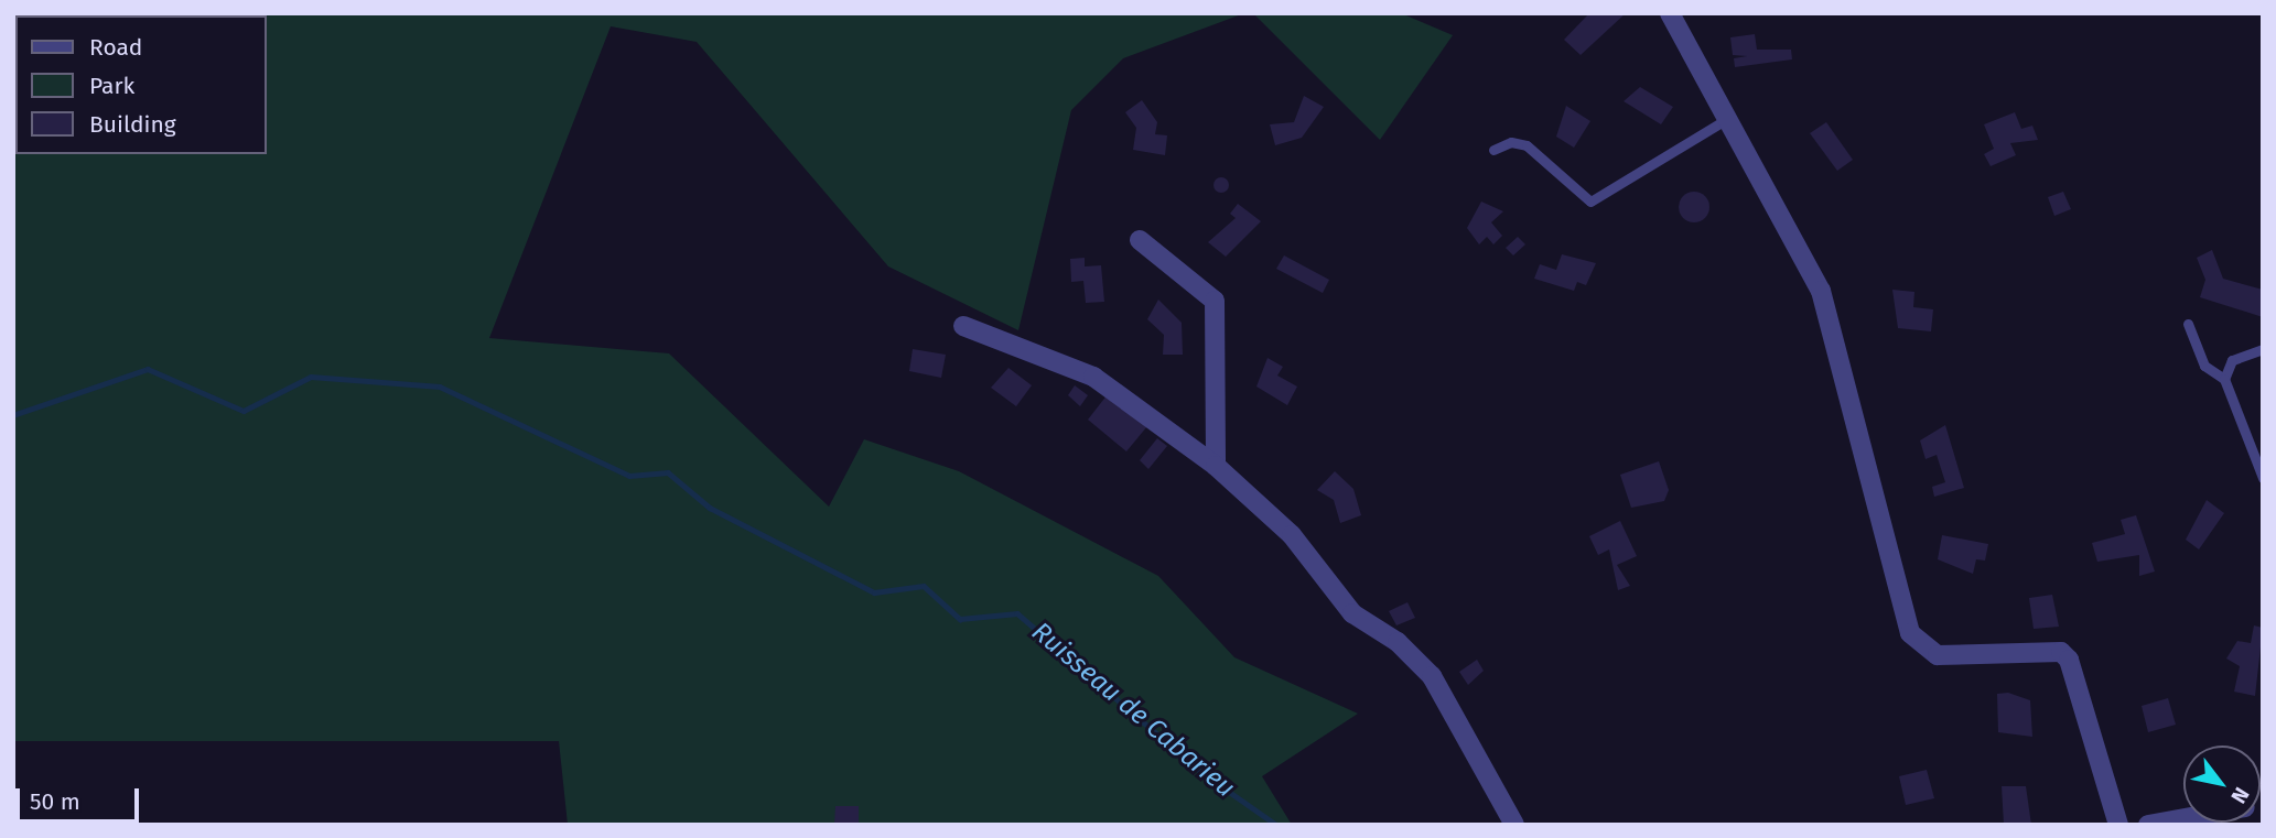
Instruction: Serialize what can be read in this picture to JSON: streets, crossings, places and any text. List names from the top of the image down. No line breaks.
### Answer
{"water":["Ruisseau de Cabarieu"],"legend":["Road","Park","Building"],"scale_bar":"50 m","north":"bottom right"}
